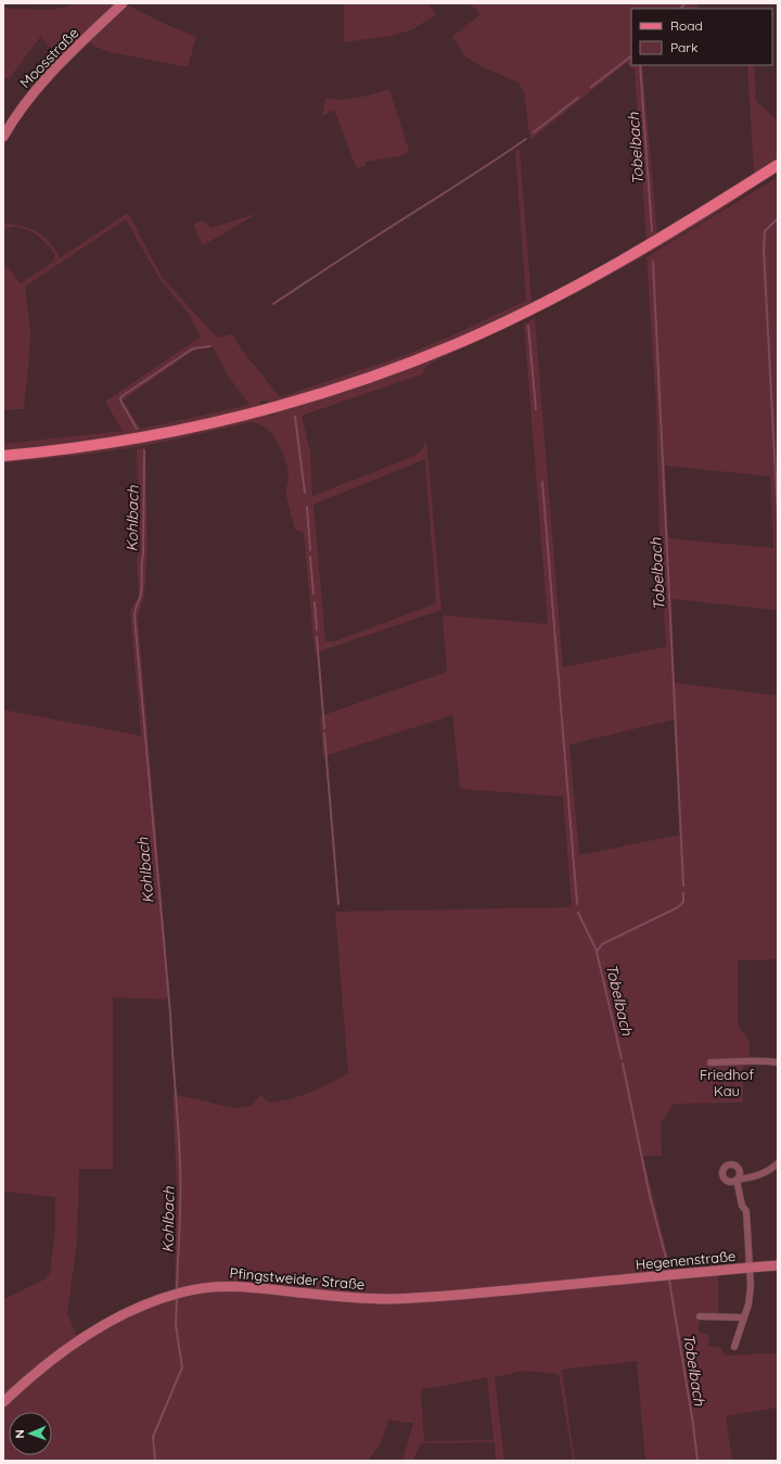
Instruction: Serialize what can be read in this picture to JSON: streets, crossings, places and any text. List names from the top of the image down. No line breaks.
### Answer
{"streets":{"street":["Moosstraße","Hegenenstraße","Pfingstweider Straße"]},"crossings":[["Hegenenstraße","Pfingstweider Straße"]],"water":["Tobelbach","Kohlbach"],"parks":["Friedhof Kau"],"legend":["Road","Park"],"north":"left"}
